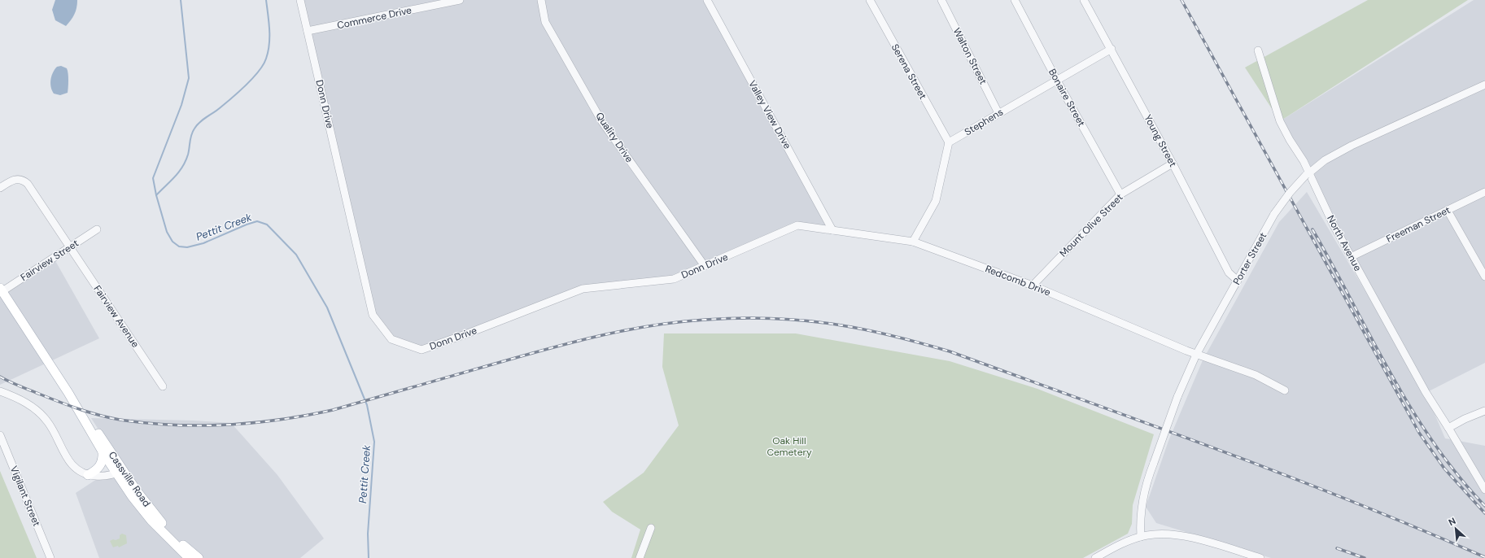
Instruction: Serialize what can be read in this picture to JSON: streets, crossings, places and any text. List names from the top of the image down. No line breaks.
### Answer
{"streets":{"main road":["Cassville Road"],"street":["Commerce Drive","Walton Street","Serena Street","Bonaire Street","Donn Drive","Valley View Drive","Stephens","Quality Drive","Young Street","Freeman Street","Mount Olive Street","North Avenue","Porter Street","Fairview Street","Redcomb Drive","Fairview Avenue","Vigilant Street"]},"crossings":[["Commerce Drive","Donn Drive"],["Walton Street","Stephens"],["Serena Street","Stephens"],["Bonaire Street","Stephens"],["Bonaire Street","Mount Olive Street"],["Donn Drive","Valley View Drive"],["Donn Drive","Quality Drive"],["Donn Drive","Redcomb Drive"],["Valley View Drive","Redcomb Drive"],["Stephens","Young Street"],["Young Street","Mount Olive Street"],["Young Street","Porter Street"],["Freeman Street","North Avenue"],["Mount Olive Street","Redcomb Drive"],["North Avenue","Porter Street"],["Porter Street","Redcomb Drive"],["Fairview Street","Fairview Avenue"],["Fairview Street","Cassville Road"]],"water":["Pettit Creek"],"parks":["Oak Hill Cemetery"],"north":"top left"}
